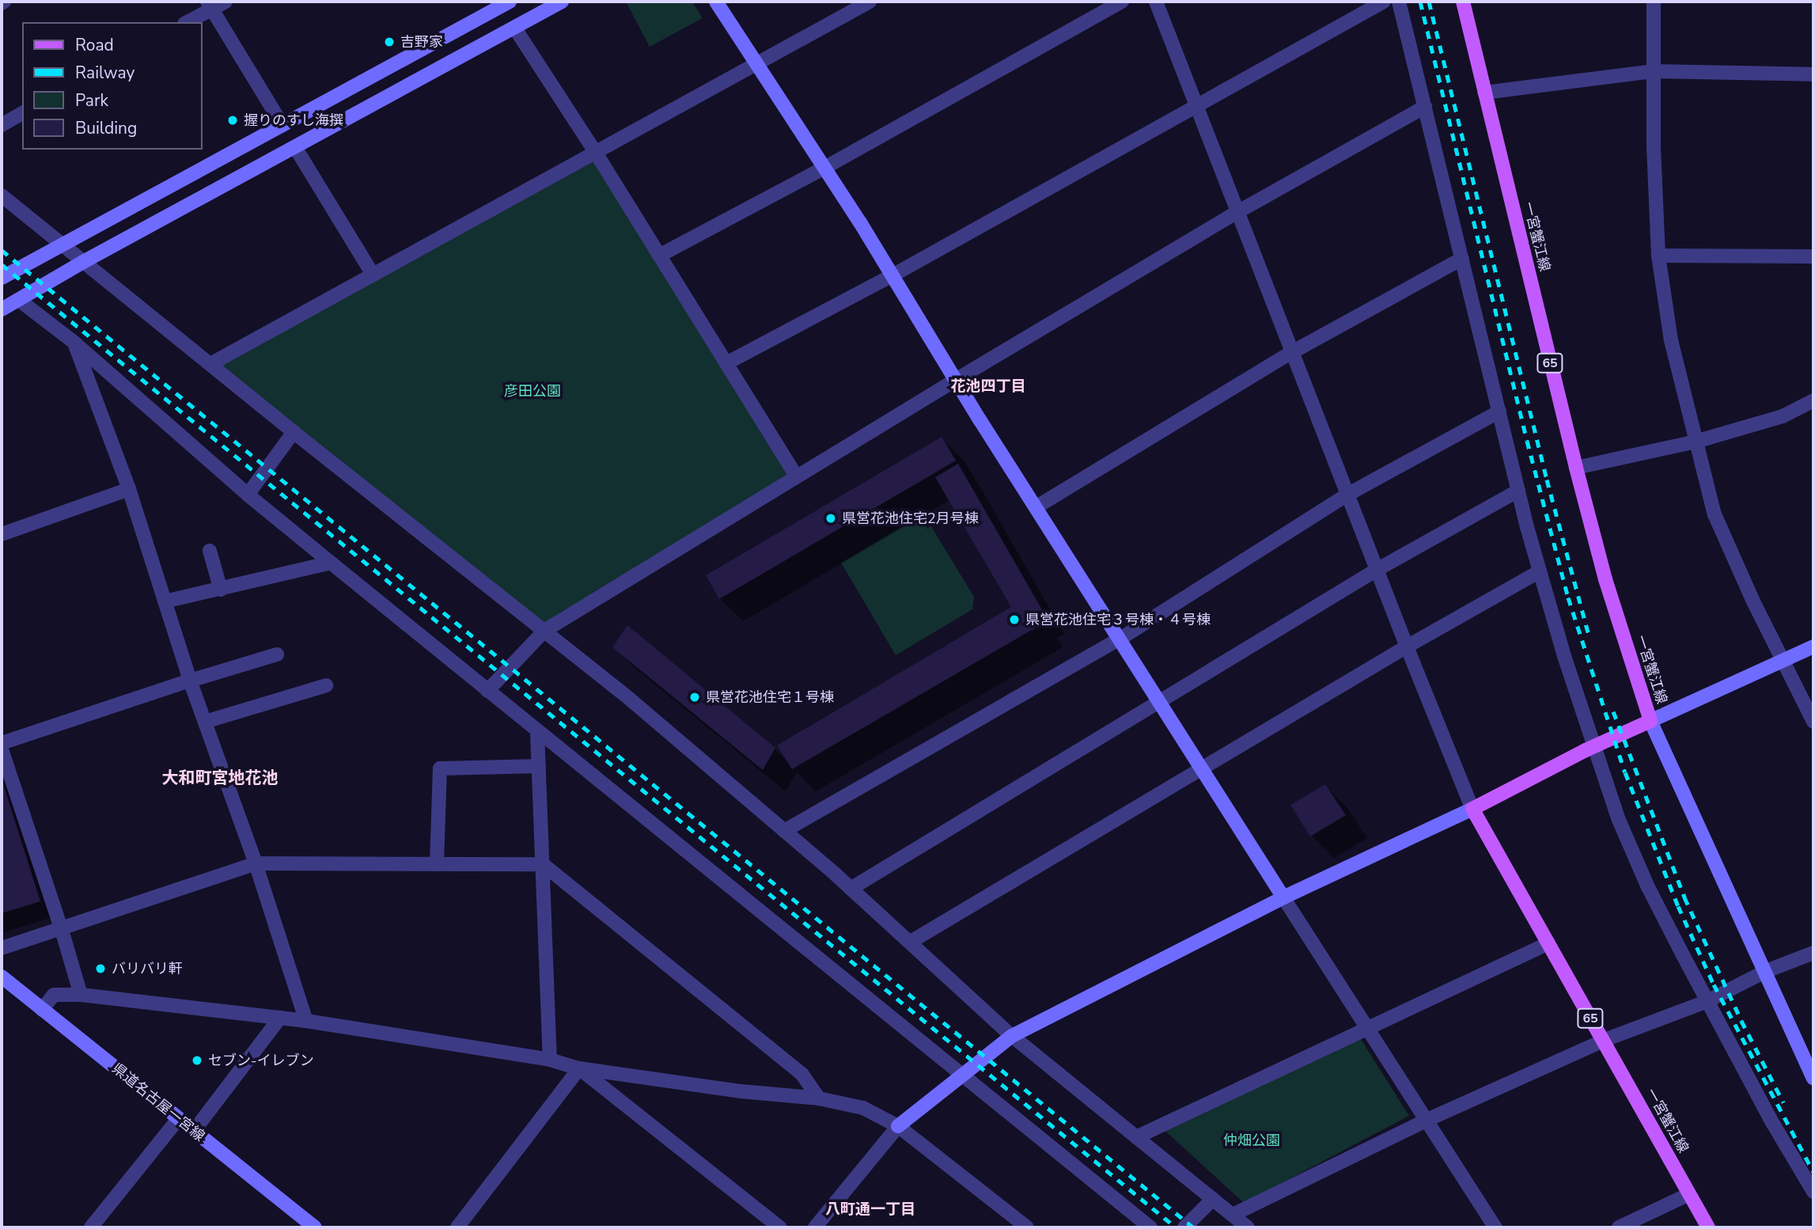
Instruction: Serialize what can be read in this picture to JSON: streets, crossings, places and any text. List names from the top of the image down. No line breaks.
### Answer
{"streets":{"main road":["一宮蟹江線","65"],"street":["県道名古屋一宮線"]},"districts":["花池四丁目","大和町宮地花池","八町通一丁目"],"parks":["彦田公園","仲畑公園"],"places":["吉野家","握りのすし海撰","県営花池住宅2月号棟","県営花池住宅３号棟・４号棟","県営花池住宅１号棟","バリバリ軒","セブン-イレブン"],"legend":["Road","Railway","Park","Building"]}
